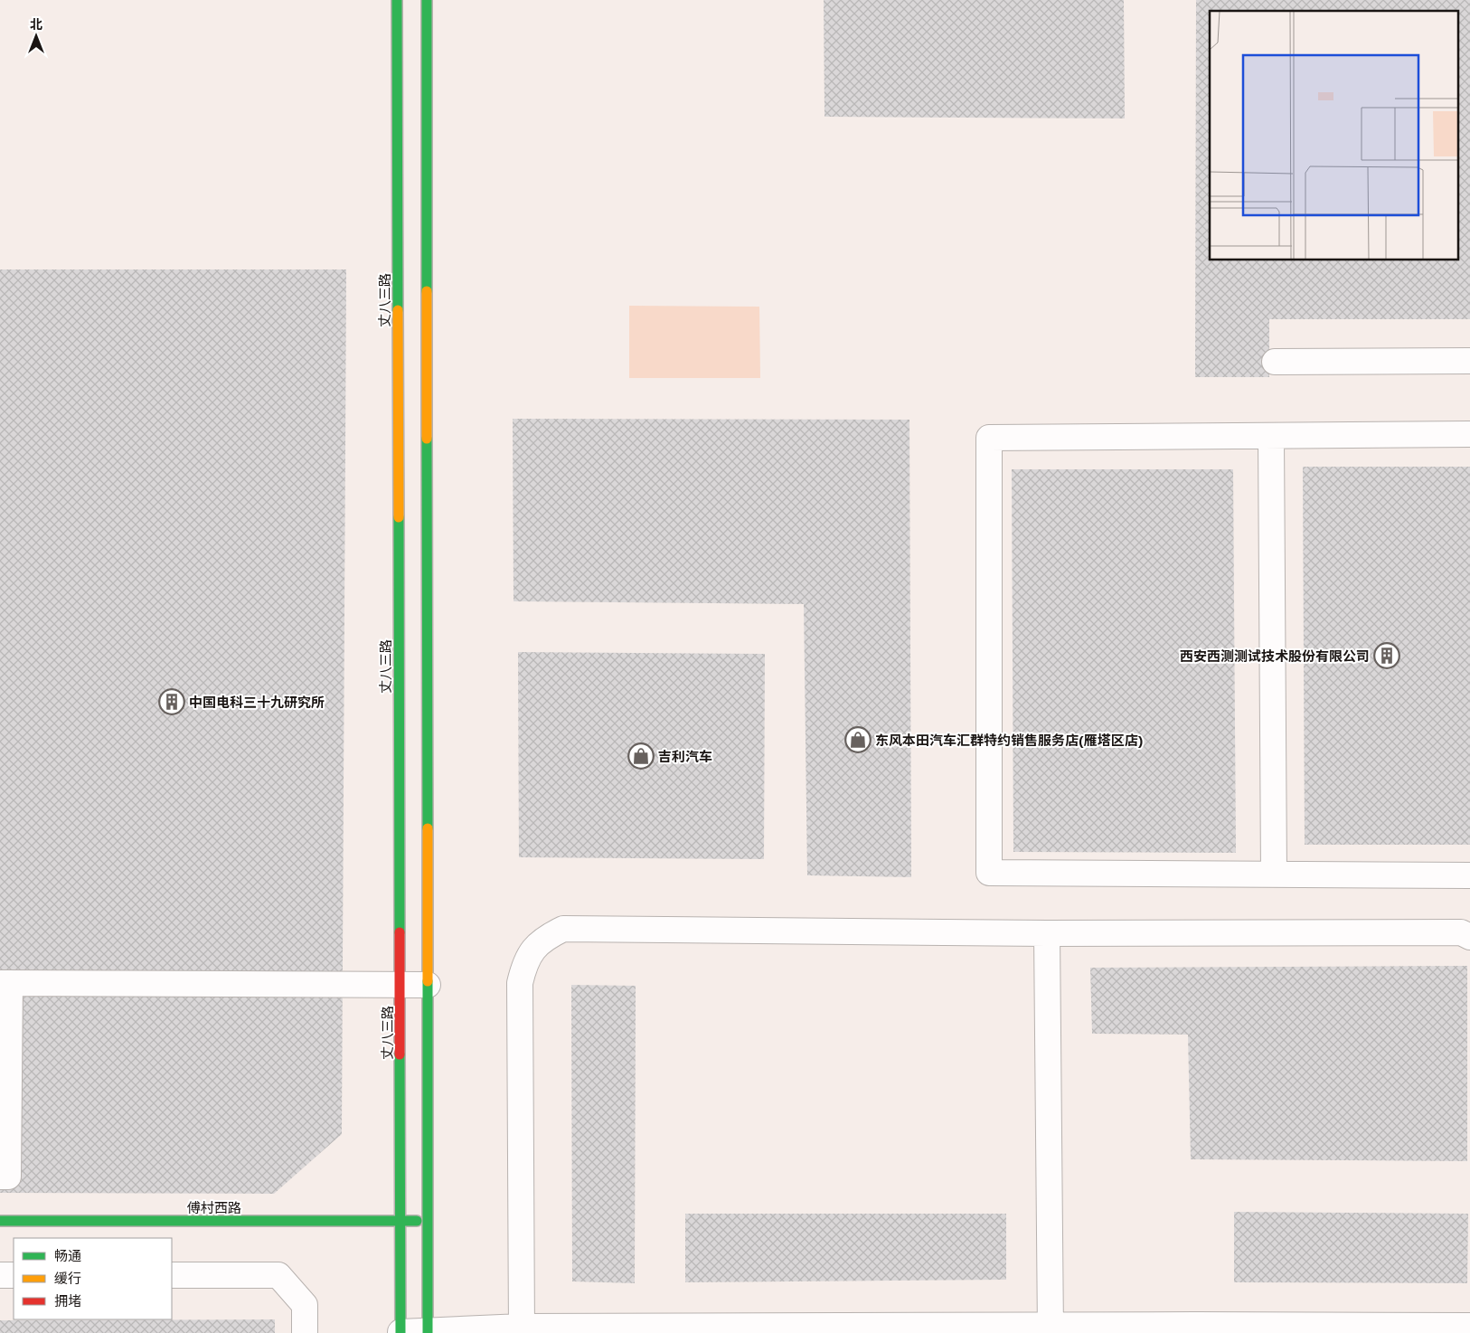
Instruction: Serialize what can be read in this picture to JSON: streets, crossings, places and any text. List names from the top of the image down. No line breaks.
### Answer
{"streets":{"street":["丈八三路","傅村西路"]},"crossings":[["丈八三路","傅村西路"]],"places":{"building":["西安西测测试技术股份有限公司","中国电科三十九研究所"],"shop":["东风本田汽车汇群特约销售服务店(雁塔区店)","吉利汽车"]},"legend":["畅通","缓行","拥堵"],"north":"top"}
